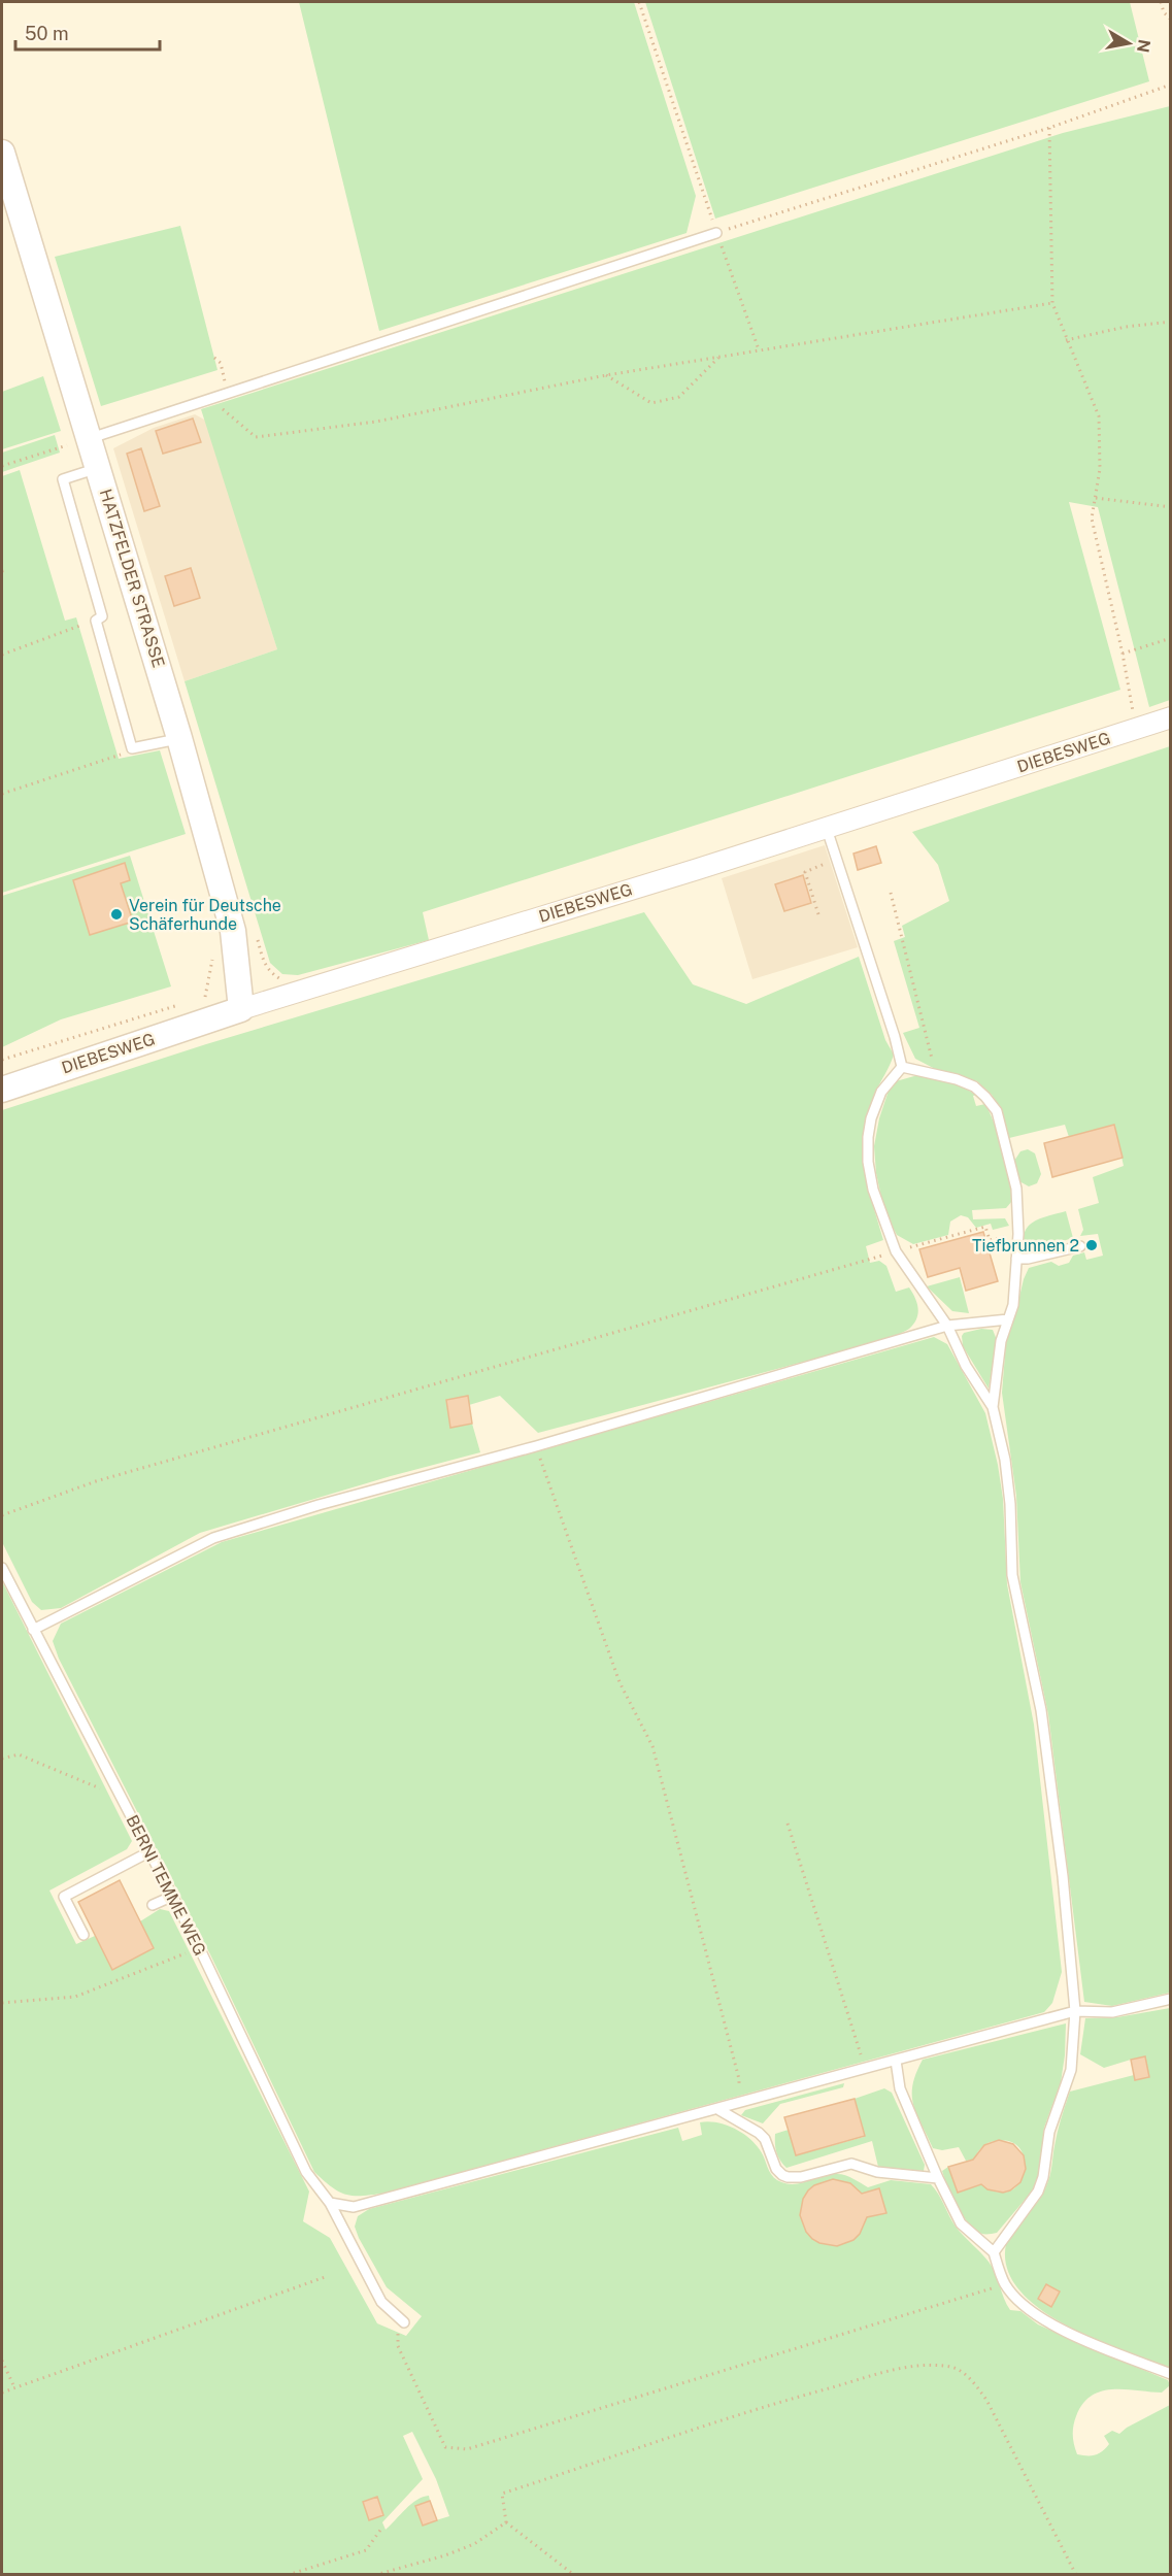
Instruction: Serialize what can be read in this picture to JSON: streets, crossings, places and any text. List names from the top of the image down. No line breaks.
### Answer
{"streets":{"street":["HATZFELDER STRASSE","DIEBESWEG"],"lane":["BERNI TEMME WEG"]},"crossings":[["HATZFELDER STRASSE","DIEBESWEG"]],"places":["Verein für Deutsche Schäferhunde","Tiefbrunnen 2"],"scale_bar":"50 m","north":"right"}
